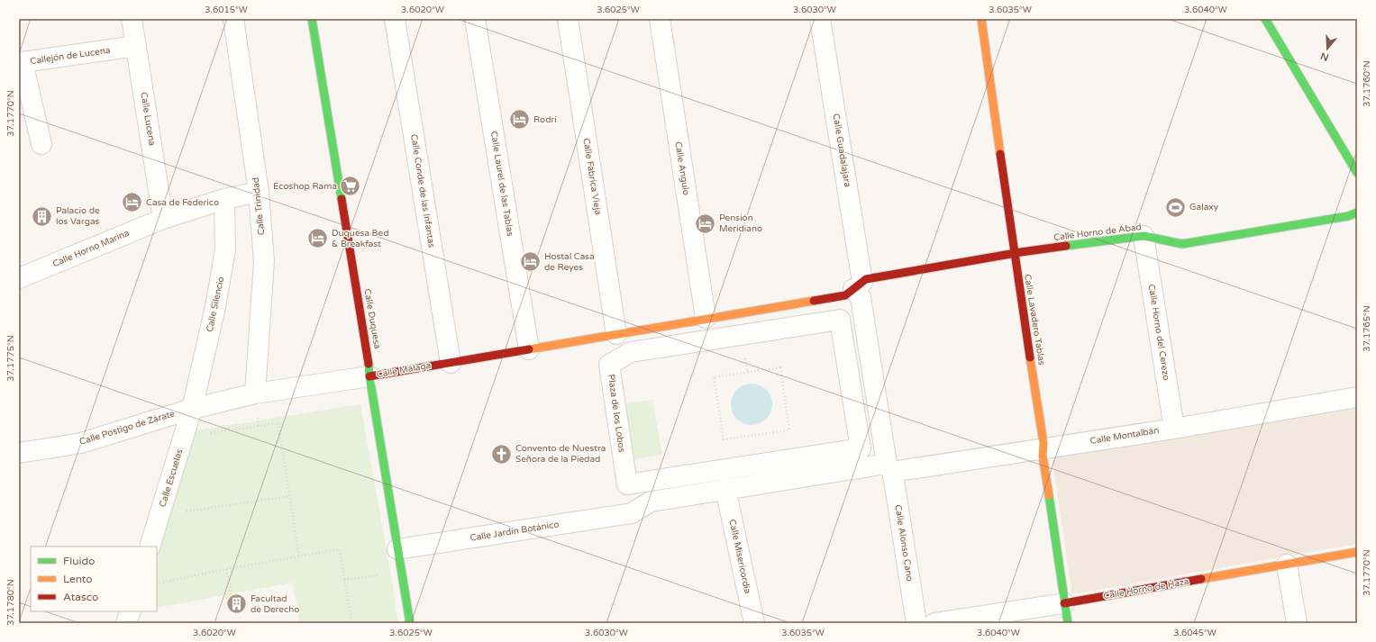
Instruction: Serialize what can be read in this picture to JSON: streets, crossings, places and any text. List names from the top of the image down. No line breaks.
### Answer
{"streets":{"street":["Callejón de Lucena","Calle Lucena","Calle Guadalajara","Calle Angulo","Calle Fábrica Vieja","Calle Laurel de las Tablas","Calle Conde de las Infantas","Calle Trinidad","Calle Horno de Abad","Calle Horno Marina","Calle Silencio","Calle Duquesa","Calle Lavadero Tablas","Calle Horno del Cerezo","Calle Málaga","Plaza de los Lobos","Calle Postigo de Zárate","Calle Montalbán","Calle Escuelas","Calle Jardín Botánico","Calle Alonso Cano","Calle Misericordia","Calle Horno de Haza"]},"crossings":[["Callejón de Lucena","Calle Lucena"],["Calle Lucena","Calle Horno Marina"],["Calle Guadalajara","Calle Horno de Abad"],["Calle Fábrica Vieja","Calle Málaga"],["Calle Laurel de las Tablas","Calle Málaga"],["Calle Conde de las Infantas","Calle Málaga"],["Calle Trinidad","Calle Horno Marina"],["Calle Trinidad","Calle Málaga"],["Calle Horno de Abad","Calle Lavadero Tablas"],["Calle Horno de Abad","Calle Horno del Cerezo"],["Calle Horno Marina","Calle Silencio"],["Calle Silencio","Calle Málaga"],["Calle Silencio","Calle Postigo de Zárate"],["Calle Silencio","Calle Escuelas"],["Calle Duquesa","Calle Málaga"],["Calle Duquesa","Calle Jardín Botánico"],["Calle Lavadero Tablas","Calle Montalbán"],["Calle Lavadero Tablas","Calle Horno de Haza"],["Calle Horno del Cerezo","Calle Montalbán"],["Calle Málaga","Calle Postigo de Zárate"],["Calle Málaga","Calle Escuelas"],["Calle Postigo de Zárate","Calle Escuelas"],["Calle Montalbán","Calle Alonso Cano"],["Calle Jardín Botánico","Calle Misericordia"]],"places":{"hotel":["Rodri","Casa de Federico","Pensión Meridiano","Duquesa Bed & Breakfast","Hostal Casa de Reyes"],"supermarket":["Ecoshop Rama"],"sports":["Galaxy"],"building":["Palacio de los Vargas","Facultad de Derecho"],"church":["Convento de Nuestra Señora de la Piedad"]},"legend":["Fluido","Lento","Atasco"],"north":"bottom","coordinates":["3.6015°W","3.6020°W","3.6025°W","3.6030°W","3.6035°W","3.6040°W","37.1760°N","37.1770°N","37.1765°N","37.1775°N","37.1780°N","3.6045°W"]}
